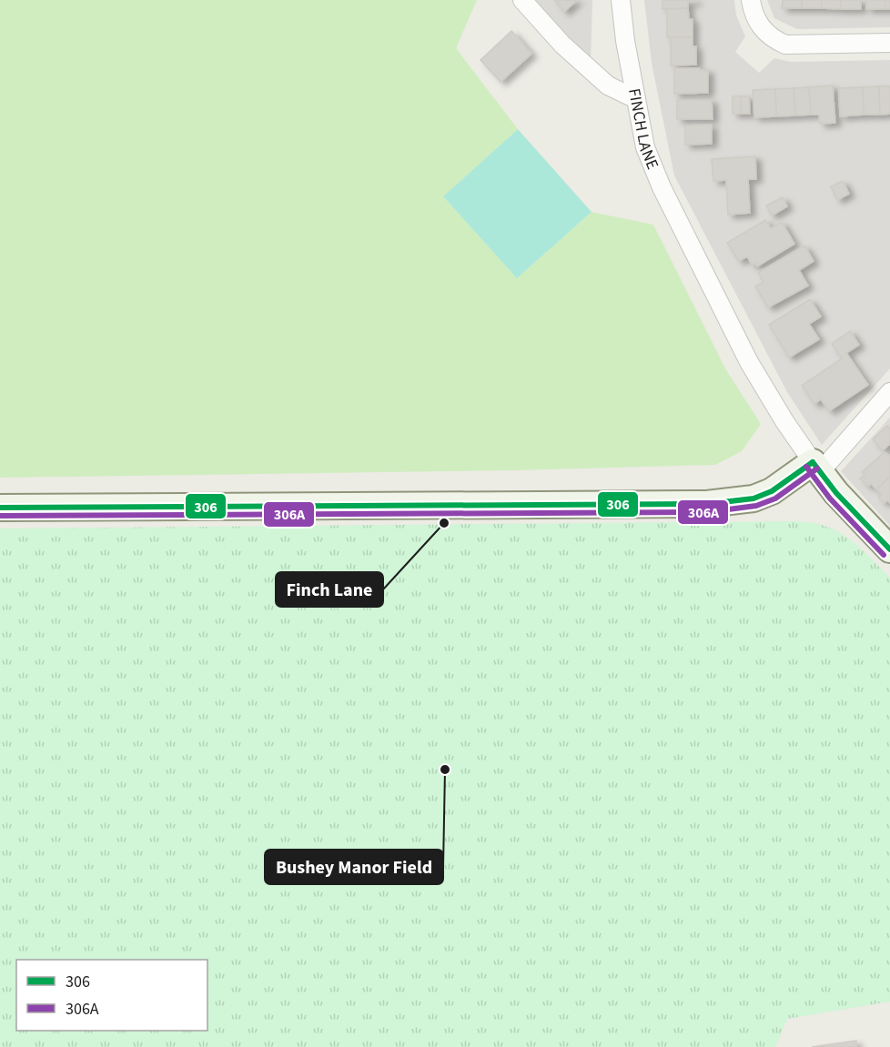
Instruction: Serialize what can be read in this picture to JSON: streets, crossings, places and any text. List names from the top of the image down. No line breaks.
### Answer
{"streets":{"street":["FINCH LANE"]},"places":["Finch Lane","Bushey Manor Field"],"lines":["transit line 306","transit line 306A"],"legend":["306","306A"]}
